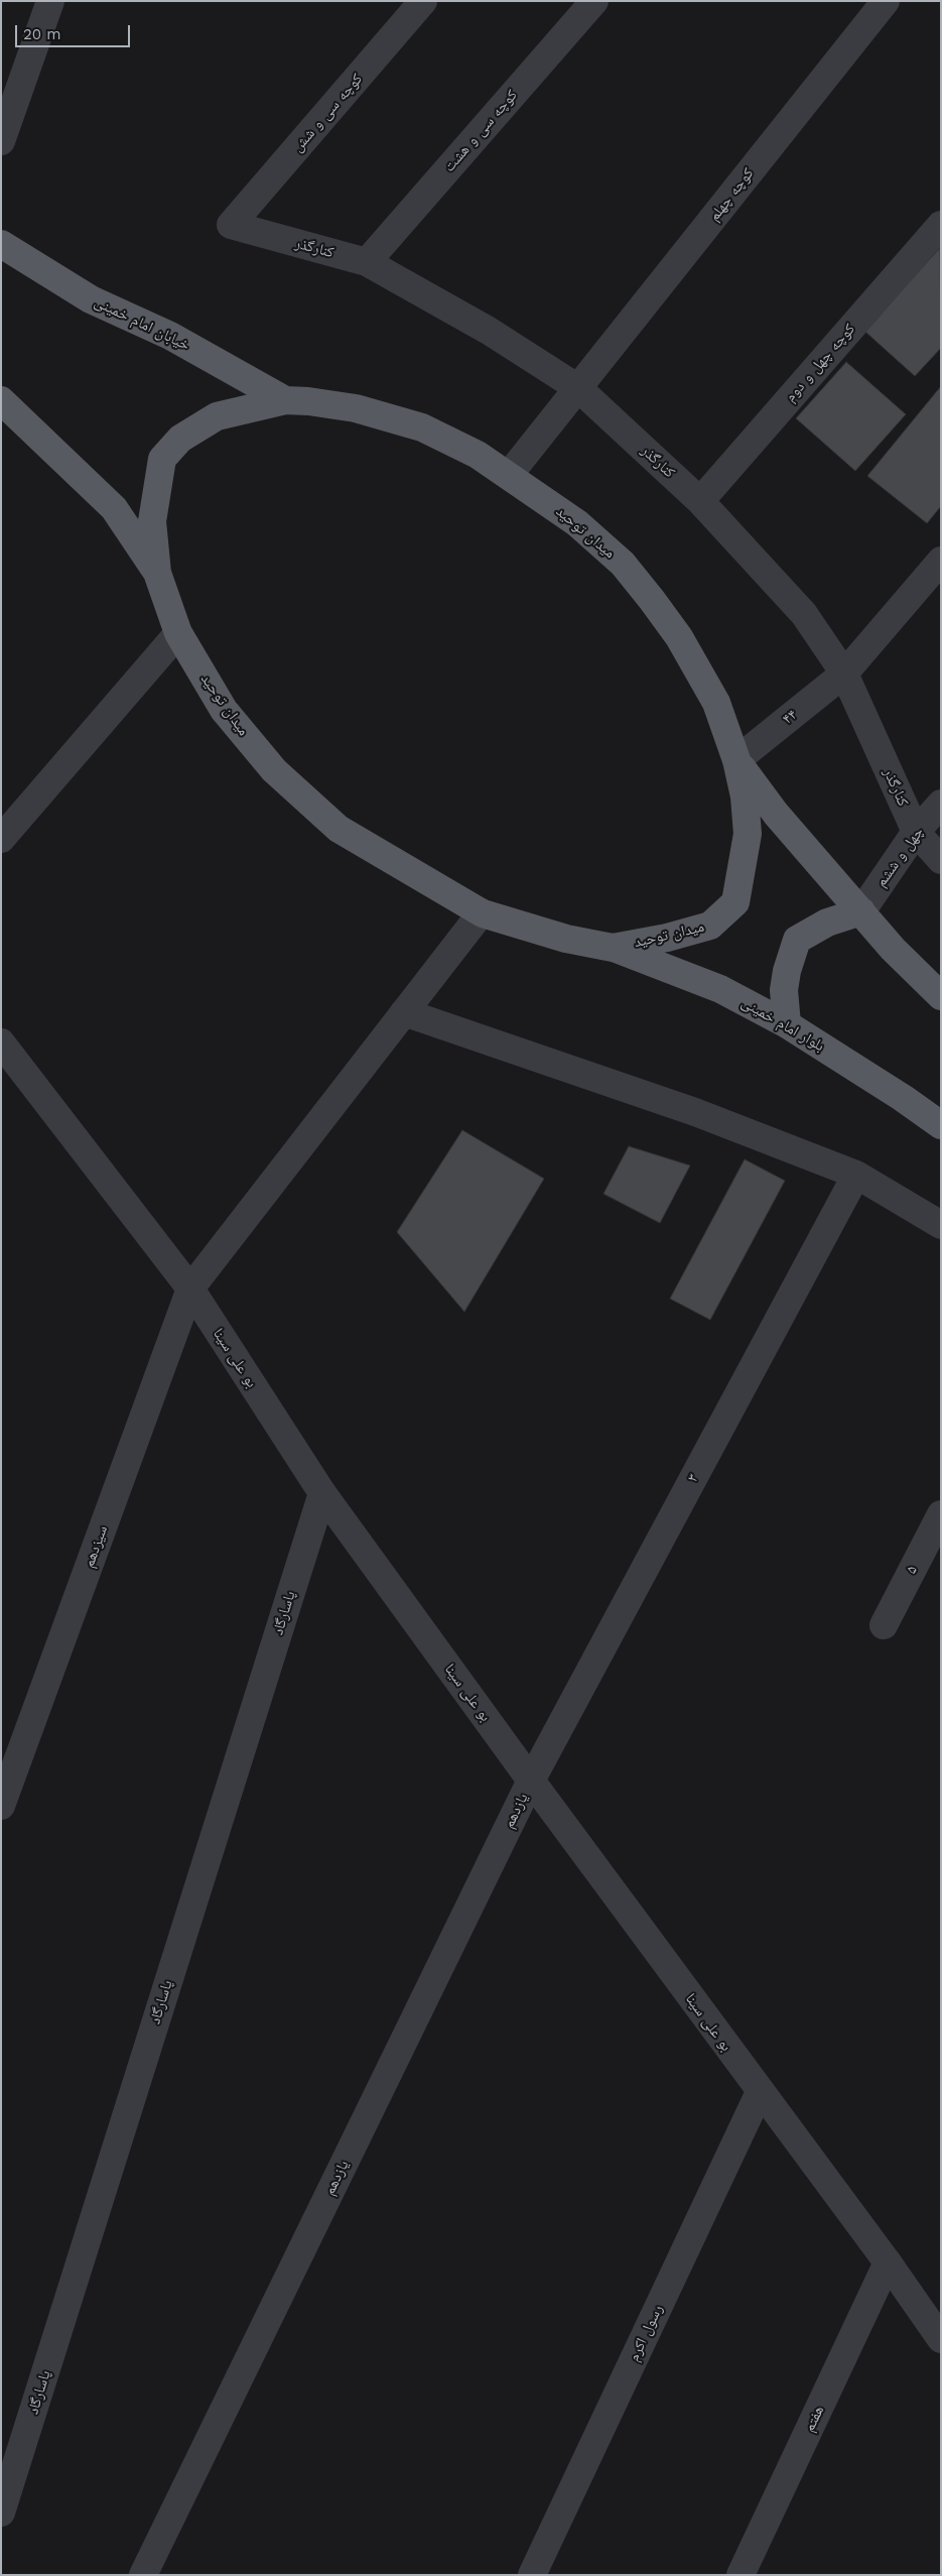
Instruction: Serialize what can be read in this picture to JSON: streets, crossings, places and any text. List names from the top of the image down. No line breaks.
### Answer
{"streets":{"main road":["خیابان امام خمینی","میدان توحید","بلوار امام خمینی"],"street":["کوچه سی و شش","کوچه سی و هشت","کوچه چهلم","کنارگذر","کوچه چهل و دوم","۴۴","چهل و ششم","بو علی سینا","۳","سیزدهم","۵","پاسارگاد","یازدهم","رسول اکرم","هفتم"]},"crossings":[["کوچه سی و شش","کنارگذر"],["کوچه سی و هشت","کنارگذر"],["کوچه چهلم","کنارگذر"],["کوچه چهلم","میدان توحید"],["کنارگذر","کوچه چهل و دوم"],["کنارگذر","۴۴"],["کنارگذر","چهل و ششم"],["خیابان امام خمینی","میدان توحید"],["میدان توحید","۴۴"],["میدان توحید","بلوار امام خمینی"],["میدان توحید","سیزدهم"],["بو علی سینا","۳"],["بو علی سینا","سیزدهم"],["بو علی سینا","پاسارگاد"],["بو علی سینا","یازدهم"],["بو علی سینا","رسول اکرم"],["بو علی سینا","هفتم"],["۳","یازدهم"]],"scale_bar":"20 m"}
